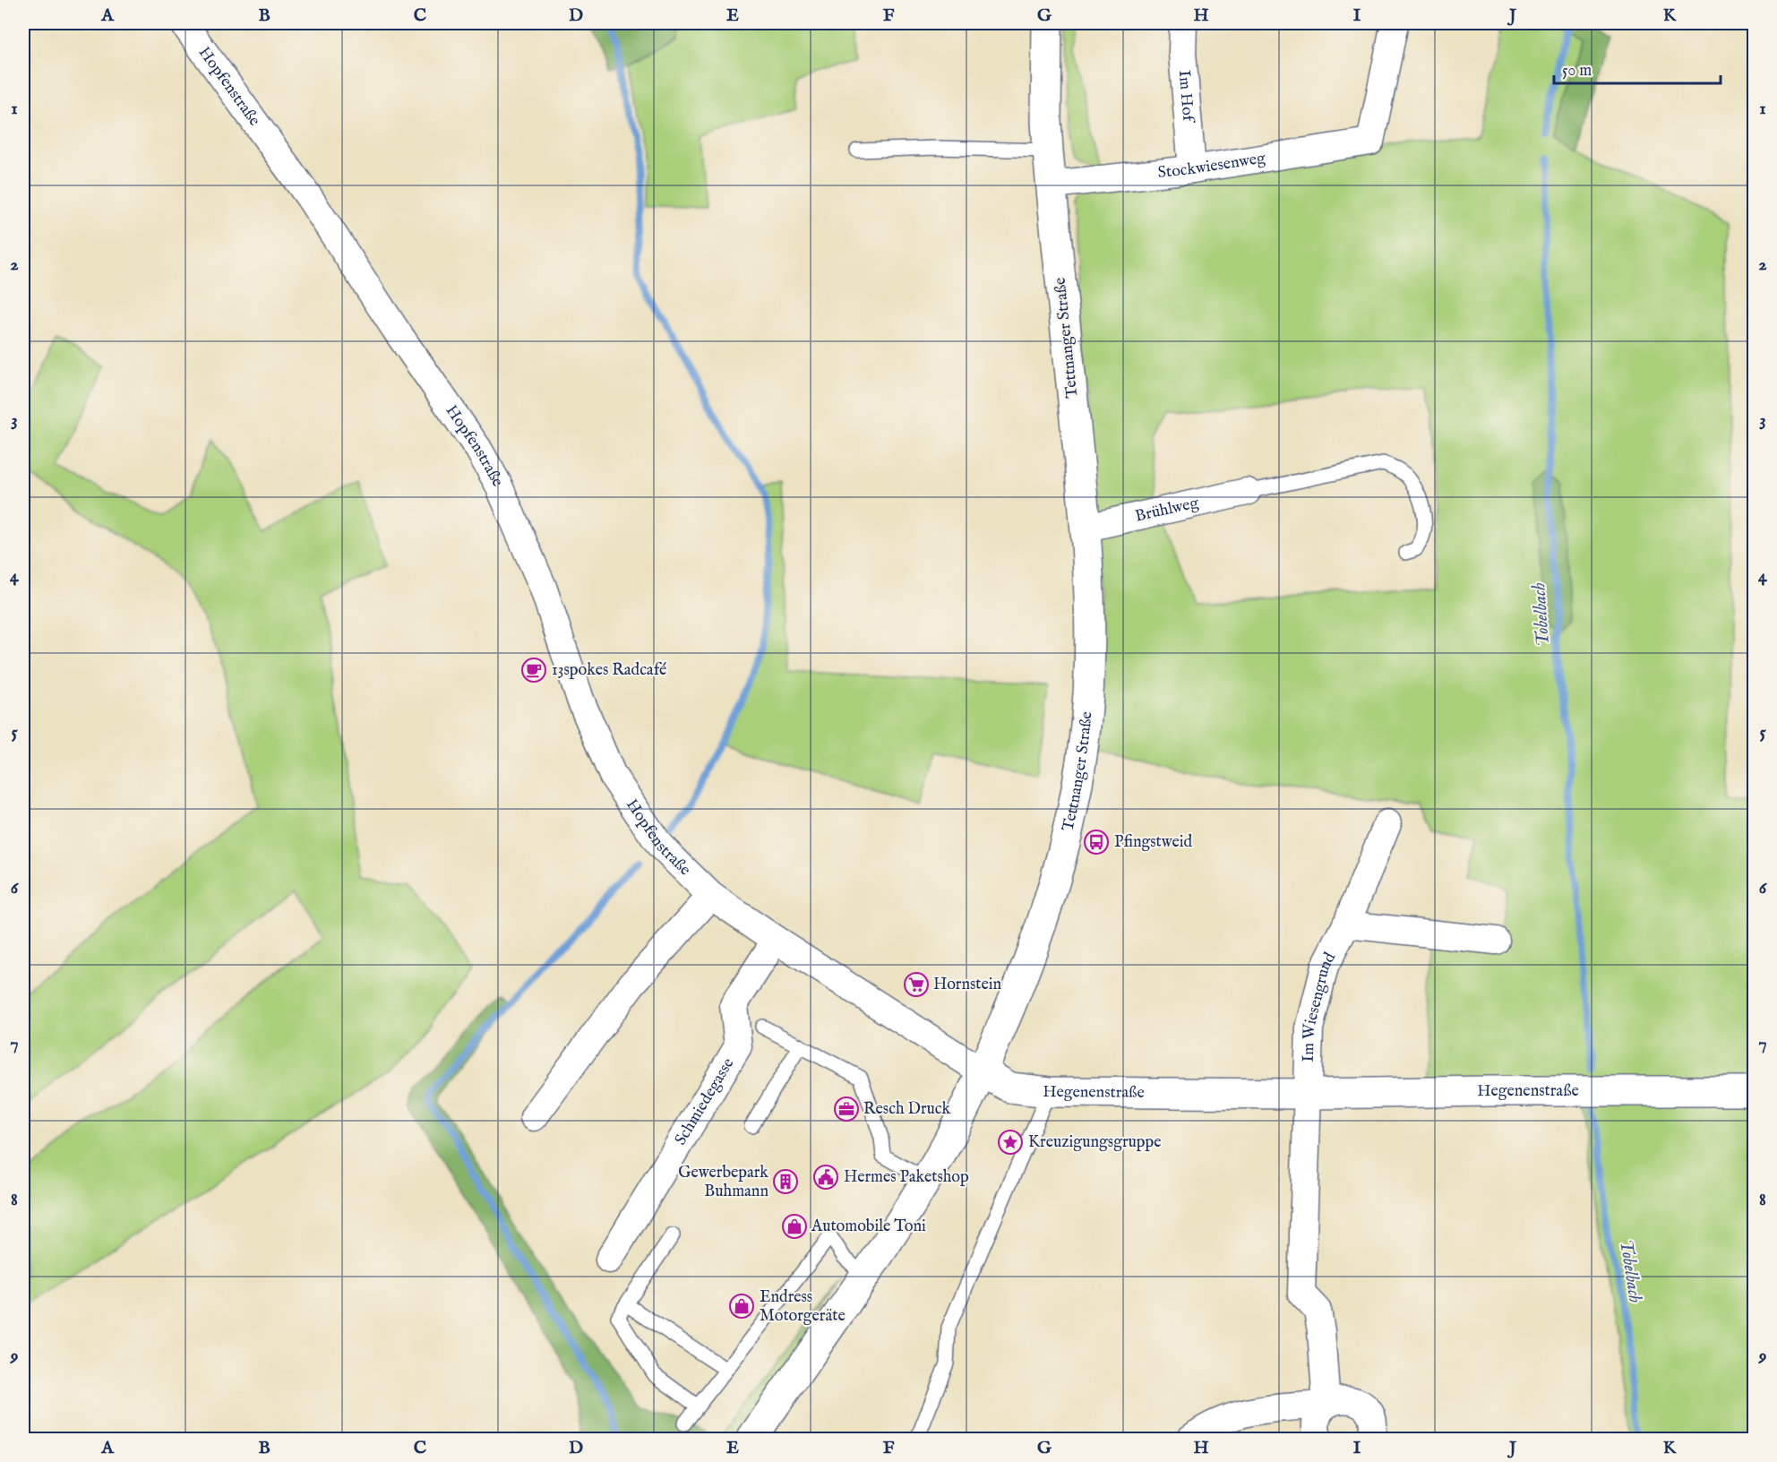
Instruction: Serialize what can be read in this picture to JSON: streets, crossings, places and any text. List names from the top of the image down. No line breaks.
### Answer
{"streets":{"main road":["Tettnanger Straße","Hegenenstraße"],"street":["Hopfenstraße","Im Hof","Stockwiesenweg","Brühlweg","Im Wiesengrund","Schmiedegasse"]},"crossings":[["Hopfenstraße","Tettnanger Straße"],["Hopfenstraße","Hegenenstraße"],["Hopfenstraße","Schmiedegasse"],["Im Hof","Stockwiesenweg"],["Stockwiesenweg","Tettnanger Straße"],["Tettnanger Straße","Brühlweg"],["Tettnanger Straße","Hegenenstraße"],["Im Wiesengrund","Hegenenstraße"]],"water":["Tobelbach"],"places":{"cafe":["13spokes Radcafé"],"bus stop":["Pfingstweid"],"supermarket":["Hornstein"],"office":["Resch Druck"],"place":["Kreuzigungsgruppe"],"public building":["Hermes Paketshop"],"building":["Gewerbepark Buhmann"],"shop":["Automobile Toni","Endress Motorgeräte"]},"scale_bar":"50 m","grid":{"columns":["A","B","C","D","E","F","G","H","I","J","K"],"rows":["1","2","3","4","5","6","7","8","9"]}}
